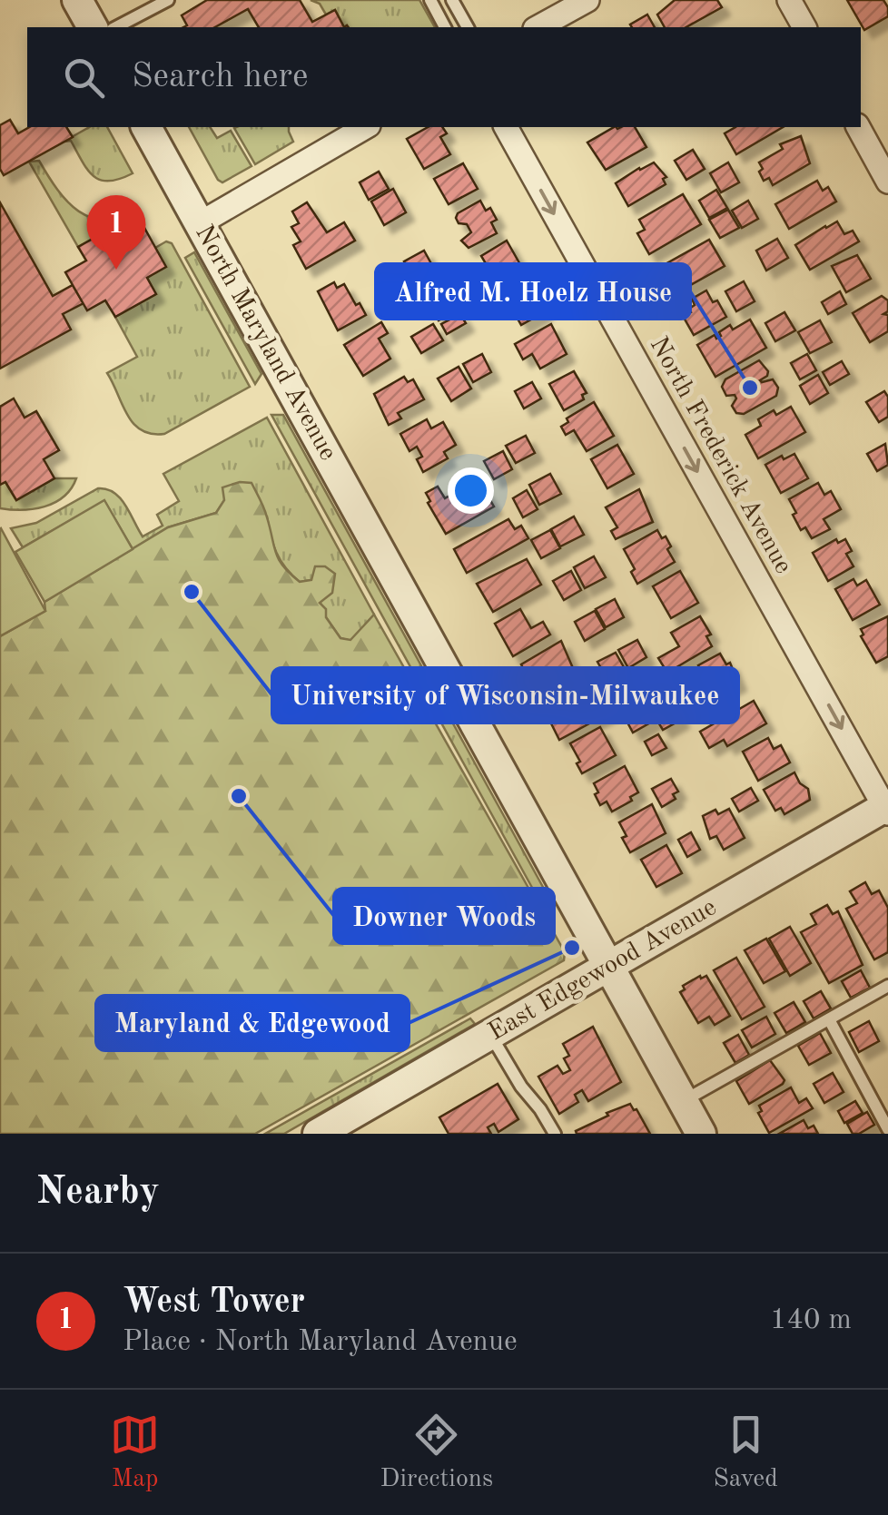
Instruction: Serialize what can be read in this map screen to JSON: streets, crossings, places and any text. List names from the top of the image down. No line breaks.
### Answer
{"streets":{"street":["North Maryland Avenue","North Frederick Avenue","East Edgewood Avenue"]},"crossings":[["North Maryland Avenue","East Edgewood Avenue"],["North Frederick Avenue","East Edgewood Avenue"]],"one_way":["North Frederick Avenue"],"places":["Alfred M. Hoelz House","University of Wisconsin-Milwaukee","Downer Woods","Maryland & Edgewood"],"page":{"search":"Search here","pins":"1","heading":"Nearby","list":[{"mark":"1","name":"West Tower","note":"Place · North Maryland Avenue","value":"140 m"}],"nav":["Map","Directions","Saved"]}}
